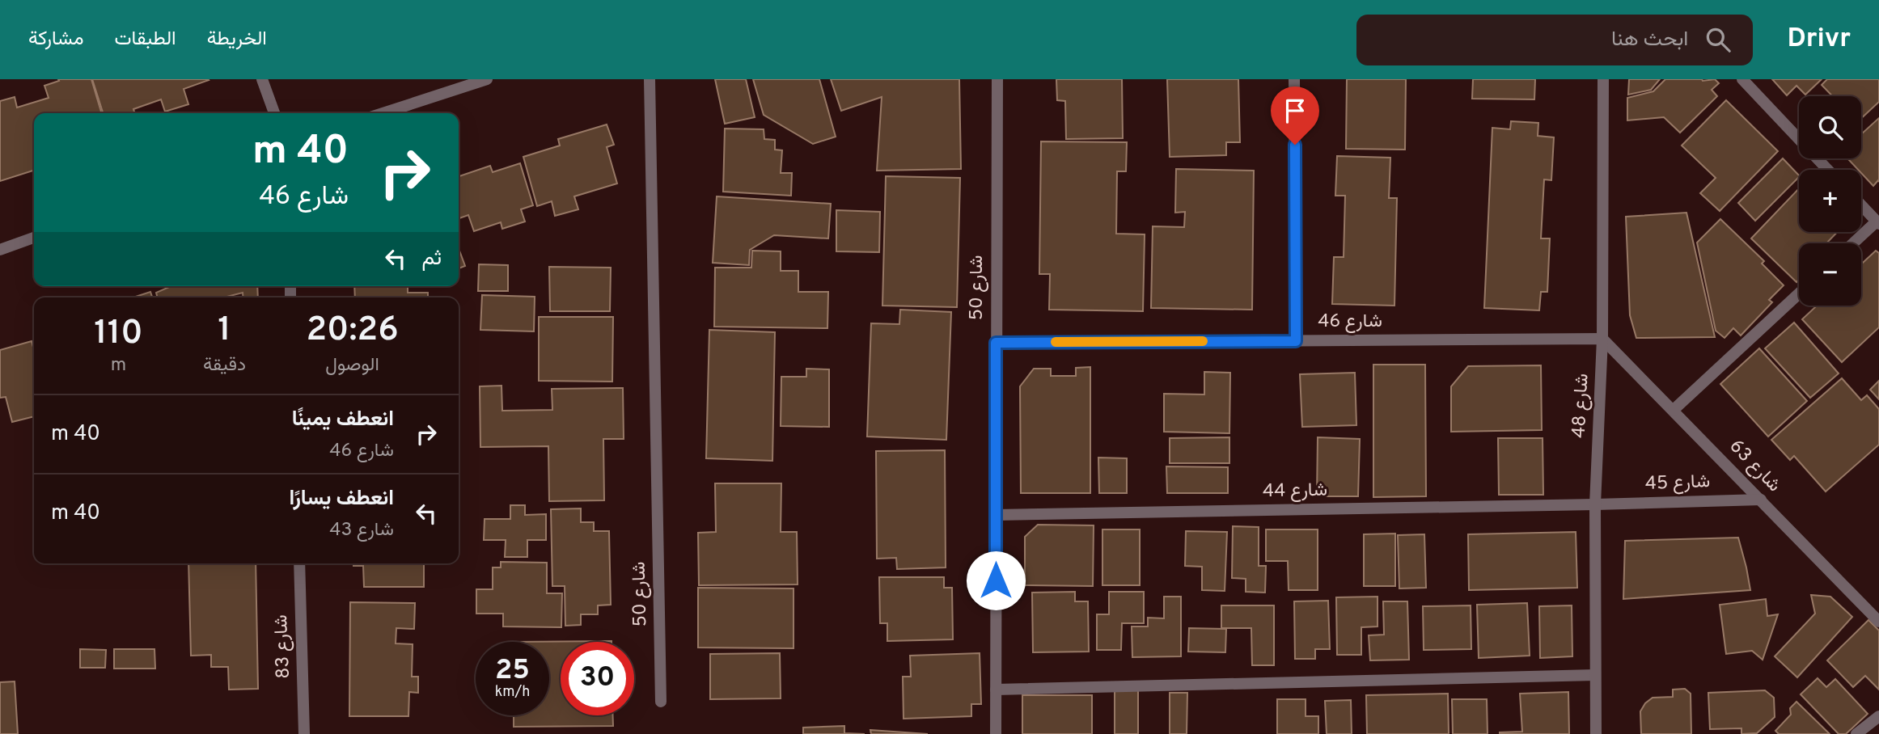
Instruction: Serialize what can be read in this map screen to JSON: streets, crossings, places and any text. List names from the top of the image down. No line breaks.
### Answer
{"streets":{"street":["شارع 50","شارع 46","شارع 48","شارع 63","شارع 45","شارع 44","شارع 83"]},"crossings":[["شارع 50","شارع 46"],["شارع 50","شارع 44"],["شارع 46","شارع 48"],["شارع 46","شارع 63"],["شارع 48","شارع 63"],["شارع 48","شارع 45"],["شارع 48","شارع 44"],["شارع 63","شارع 45"],["شارع 45","شارع 44"]],"page":{"header":"Drivr","search":"ابحث هنا","nav":["الخريطة","الطبقات","مشاركة"],"map_buttons":["+","−"],"turn":["40 m","شارع 46"],"then":"ثم","eta":["20:26","الوصول","1","دقيقة","110","m"],"list":[{"name":"انعطف يمينًا","note":"شارع 46","value":"40 m"},{"name":"انعطف يسارًا","note":"شارع 43","value":"40 m"}],"speed":"25 km/h","limit":"30"}}
